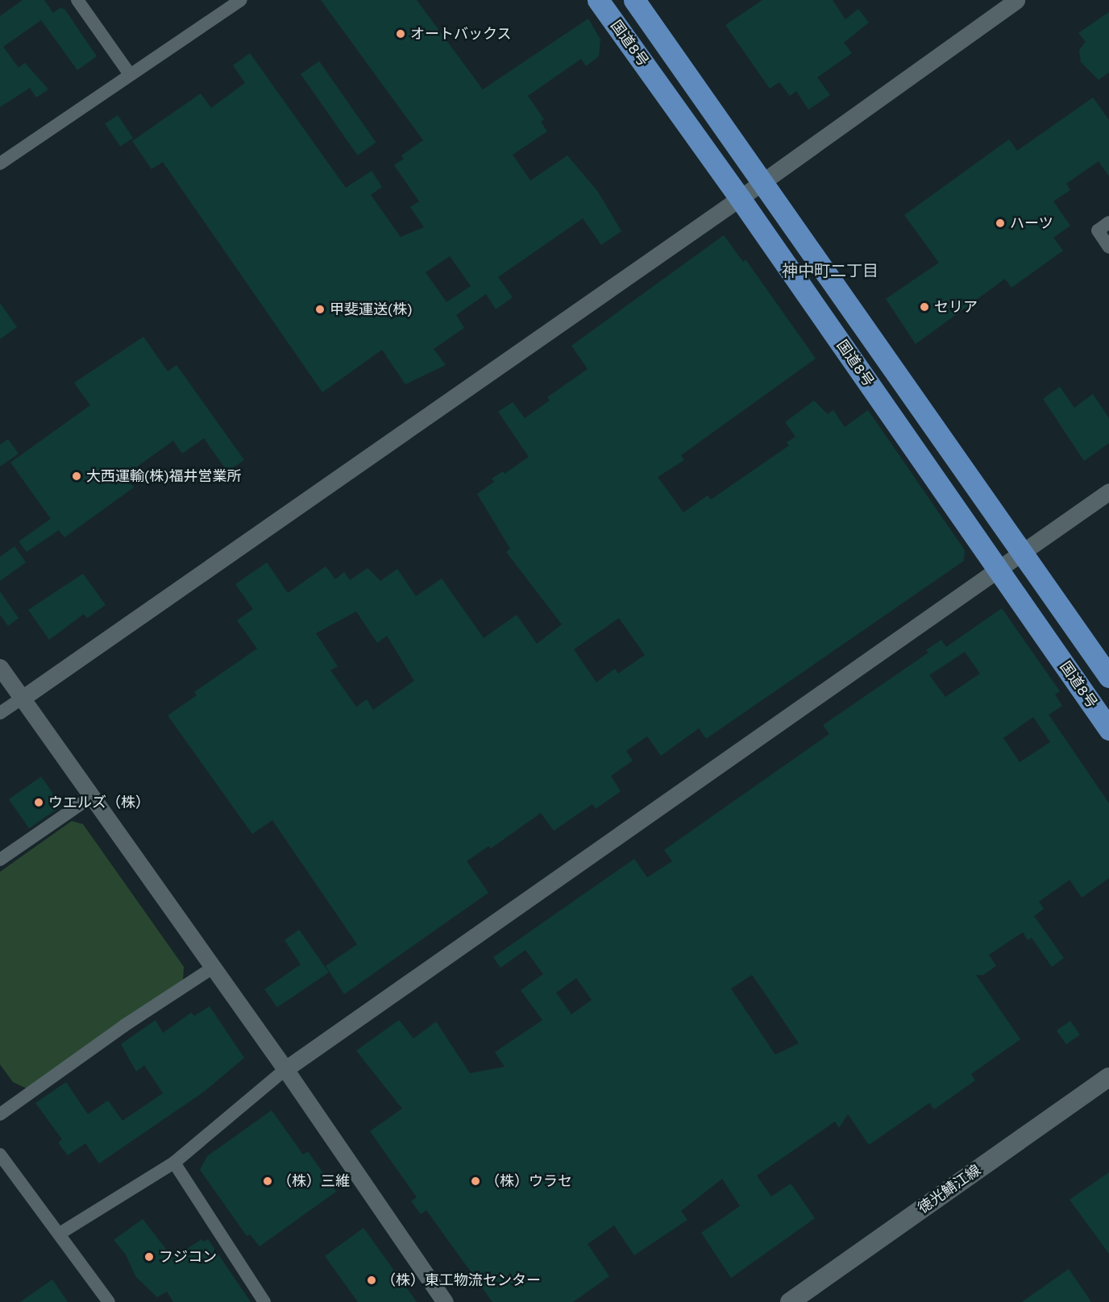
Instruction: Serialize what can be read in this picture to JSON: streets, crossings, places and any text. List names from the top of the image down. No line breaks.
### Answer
{"streets":{"highway":["国道8号"],"main road":["徳光鯖江線"]},"districts":["神中町二丁目"],"places":["オートバックス","ハーツ","セリア","甲斐運送(株)","大西運輸(株)福井営業所","ウエルズ（株）","（株）三維","（株）ウラセ","フジコン","（株）東工物流センター"]}
